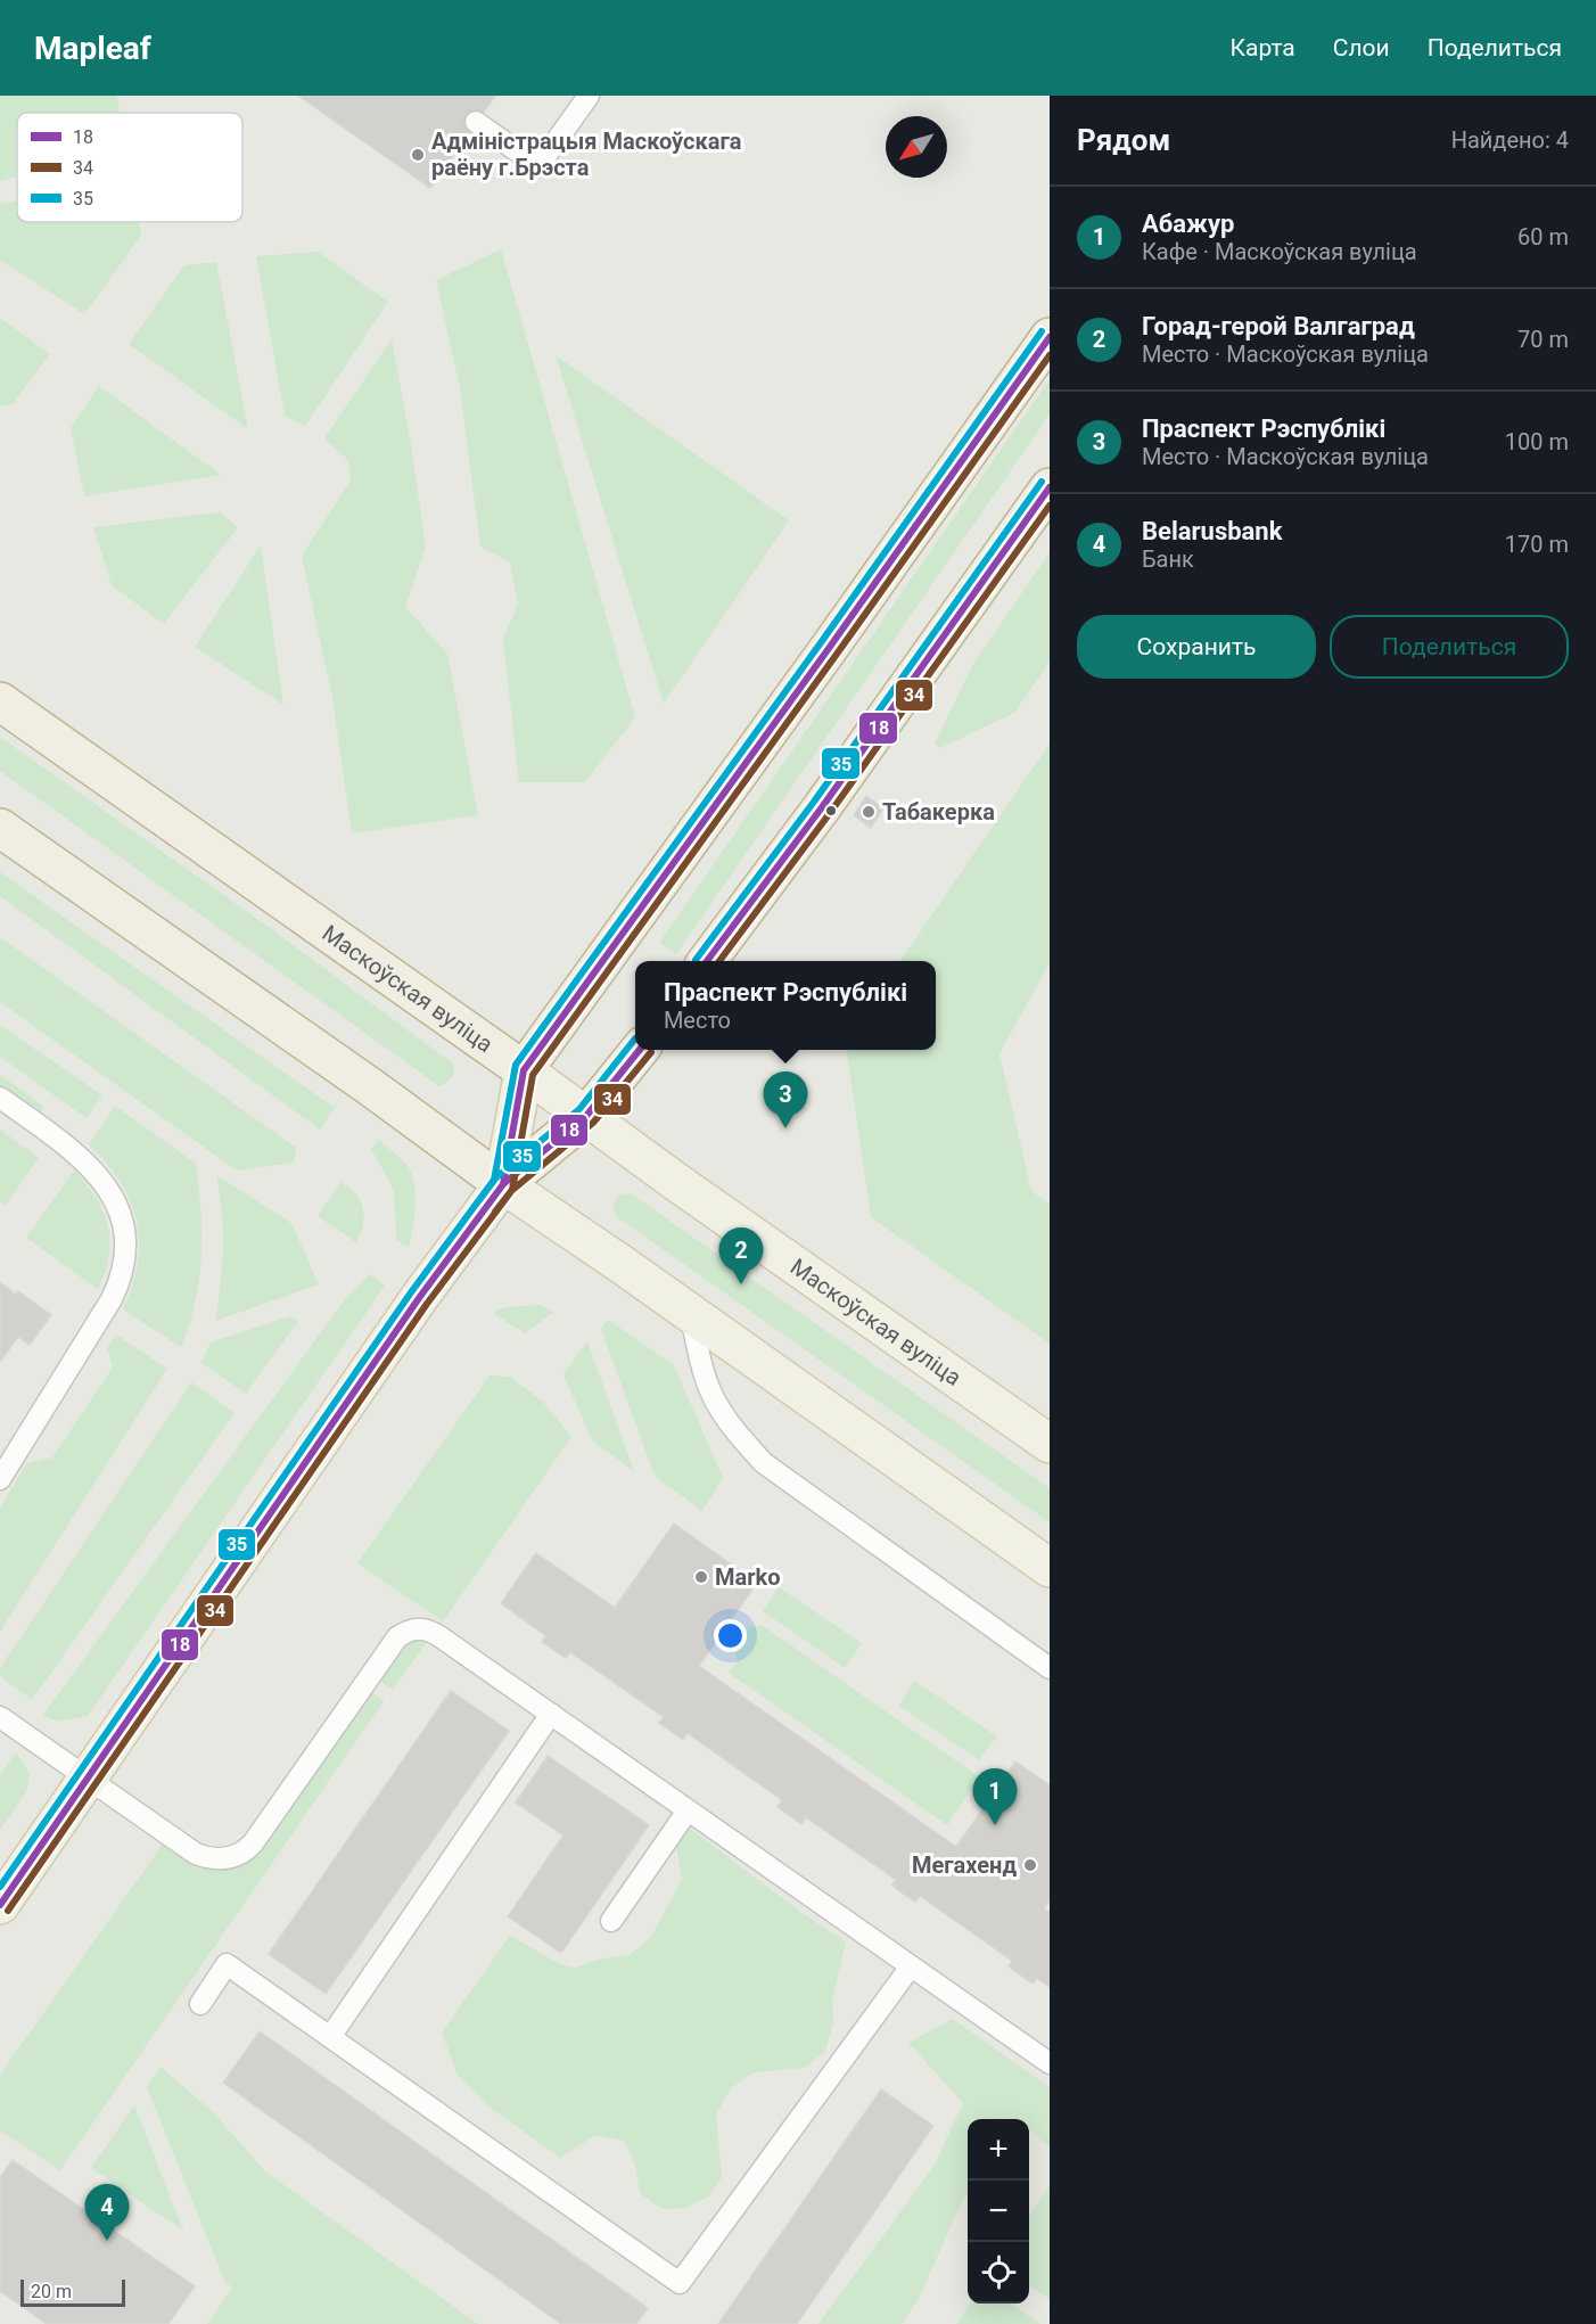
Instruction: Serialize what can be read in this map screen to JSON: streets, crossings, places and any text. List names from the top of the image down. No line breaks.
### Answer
{"streets":{"highway":["Маскоўская вуліца"]},"places":["Адміністрацыя Маскоўскага раёну г.Брэста","Табакерка","Marko","Мегахенд"],"lines":["transit line 35","transit line 18","transit line 34"],"legend":["18","34","35"],"scale_bar":"20 m","north":"bottom left","page":{"header":"Mapleaf","nav":["Карта","Слои","Поделиться"],"heading":["Рядом","Найдено: 4"],"list":[{"mark":"1","name":"Абажур","note":"Кафе · Маскоўская вуліца","value":"60 m"},{"mark":"2","name":"Горад-герой Валгаград","note":"Место · Маскоўская вуліца","value":"70 m"},{"mark":"3","name":"Праспект Рэспублікі","note":"Место · Маскоўская вуліца","value":"100 m"},{"mark":"4","name":"Belarusbank","note":"Банк","value":"170 m"}],"buttons":["Сохранить","Поделиться"],"popup":["Праспект Рэспублікі","Место"],"pins":["3","2","1","4"],"map_buttons":["+","−"],"scale":"20 m"}}
